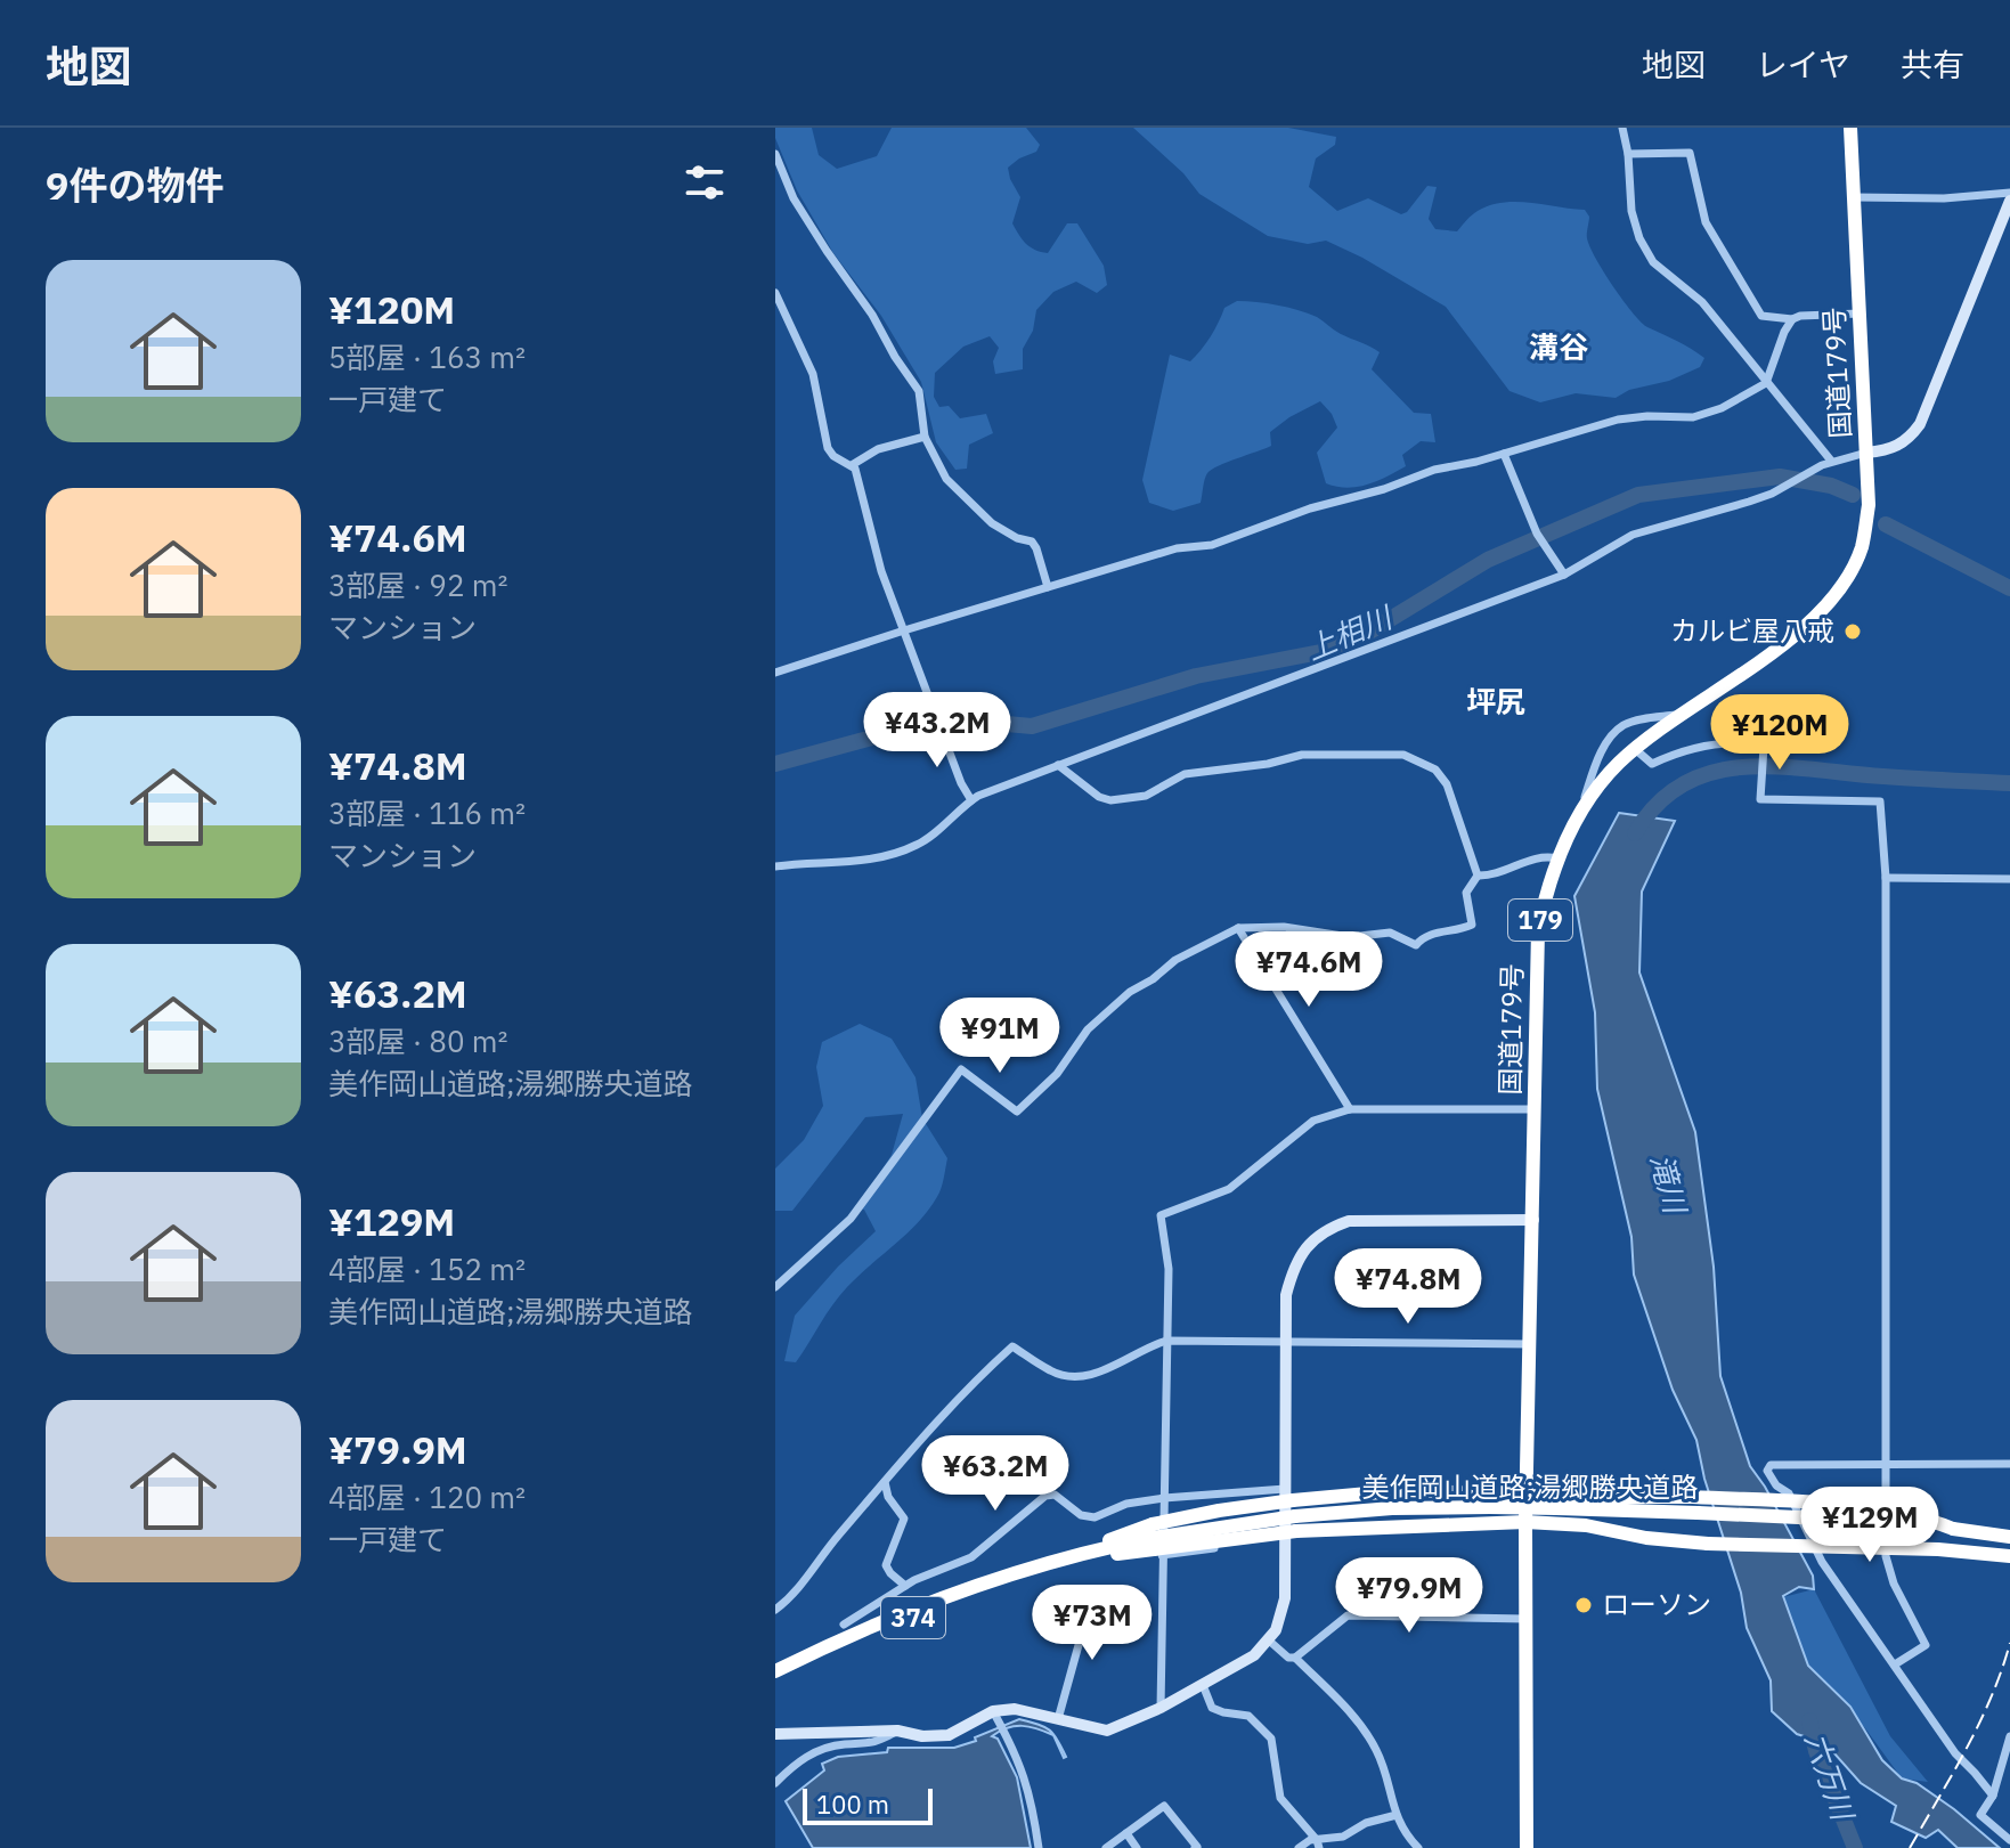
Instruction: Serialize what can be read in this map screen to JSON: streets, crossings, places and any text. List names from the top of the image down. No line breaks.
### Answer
{"streets":{"highway":["国道179号","179","美作岡山道路;湯郷勝央道路","374"]},"districts":["溝谷","坪尻"],"water":["上相川","滝川","六万川"],"places":["カルビ屋八戒","ローソン"],"scale_bar":"100 m","page":{"header":"地図","nav":["地図","レイヤ","共有"],"heading":"9件の物件","list":[{"name":"¥120M","note":"5部屋 · 163 m² · 一戸建て"},{"name":"¥74.6M","note":"3部屋 · 92 m² · マンション"},{"name":"¥74.8M","note":"3部屋 · 116 m² · マンション"},{"name":"¥63.2M","note":"3部屋 · 80 m² · 美作岡山道路;湯郷勝央道路"},{"name":"¥129M","note":"4部屋 · 152 m² · 美作岡山道路;湯郷勝央道路"},{"name":"¥79.9M","note":"4部屋 · 120 m² · 一戸建て"}],"price":["¥43.2M","¥120M","¥74.6M","¥91M","¥74.8M","¥63.2M","¥129M","¥79.9M","¥73M"],"scale":"100 m"}}
